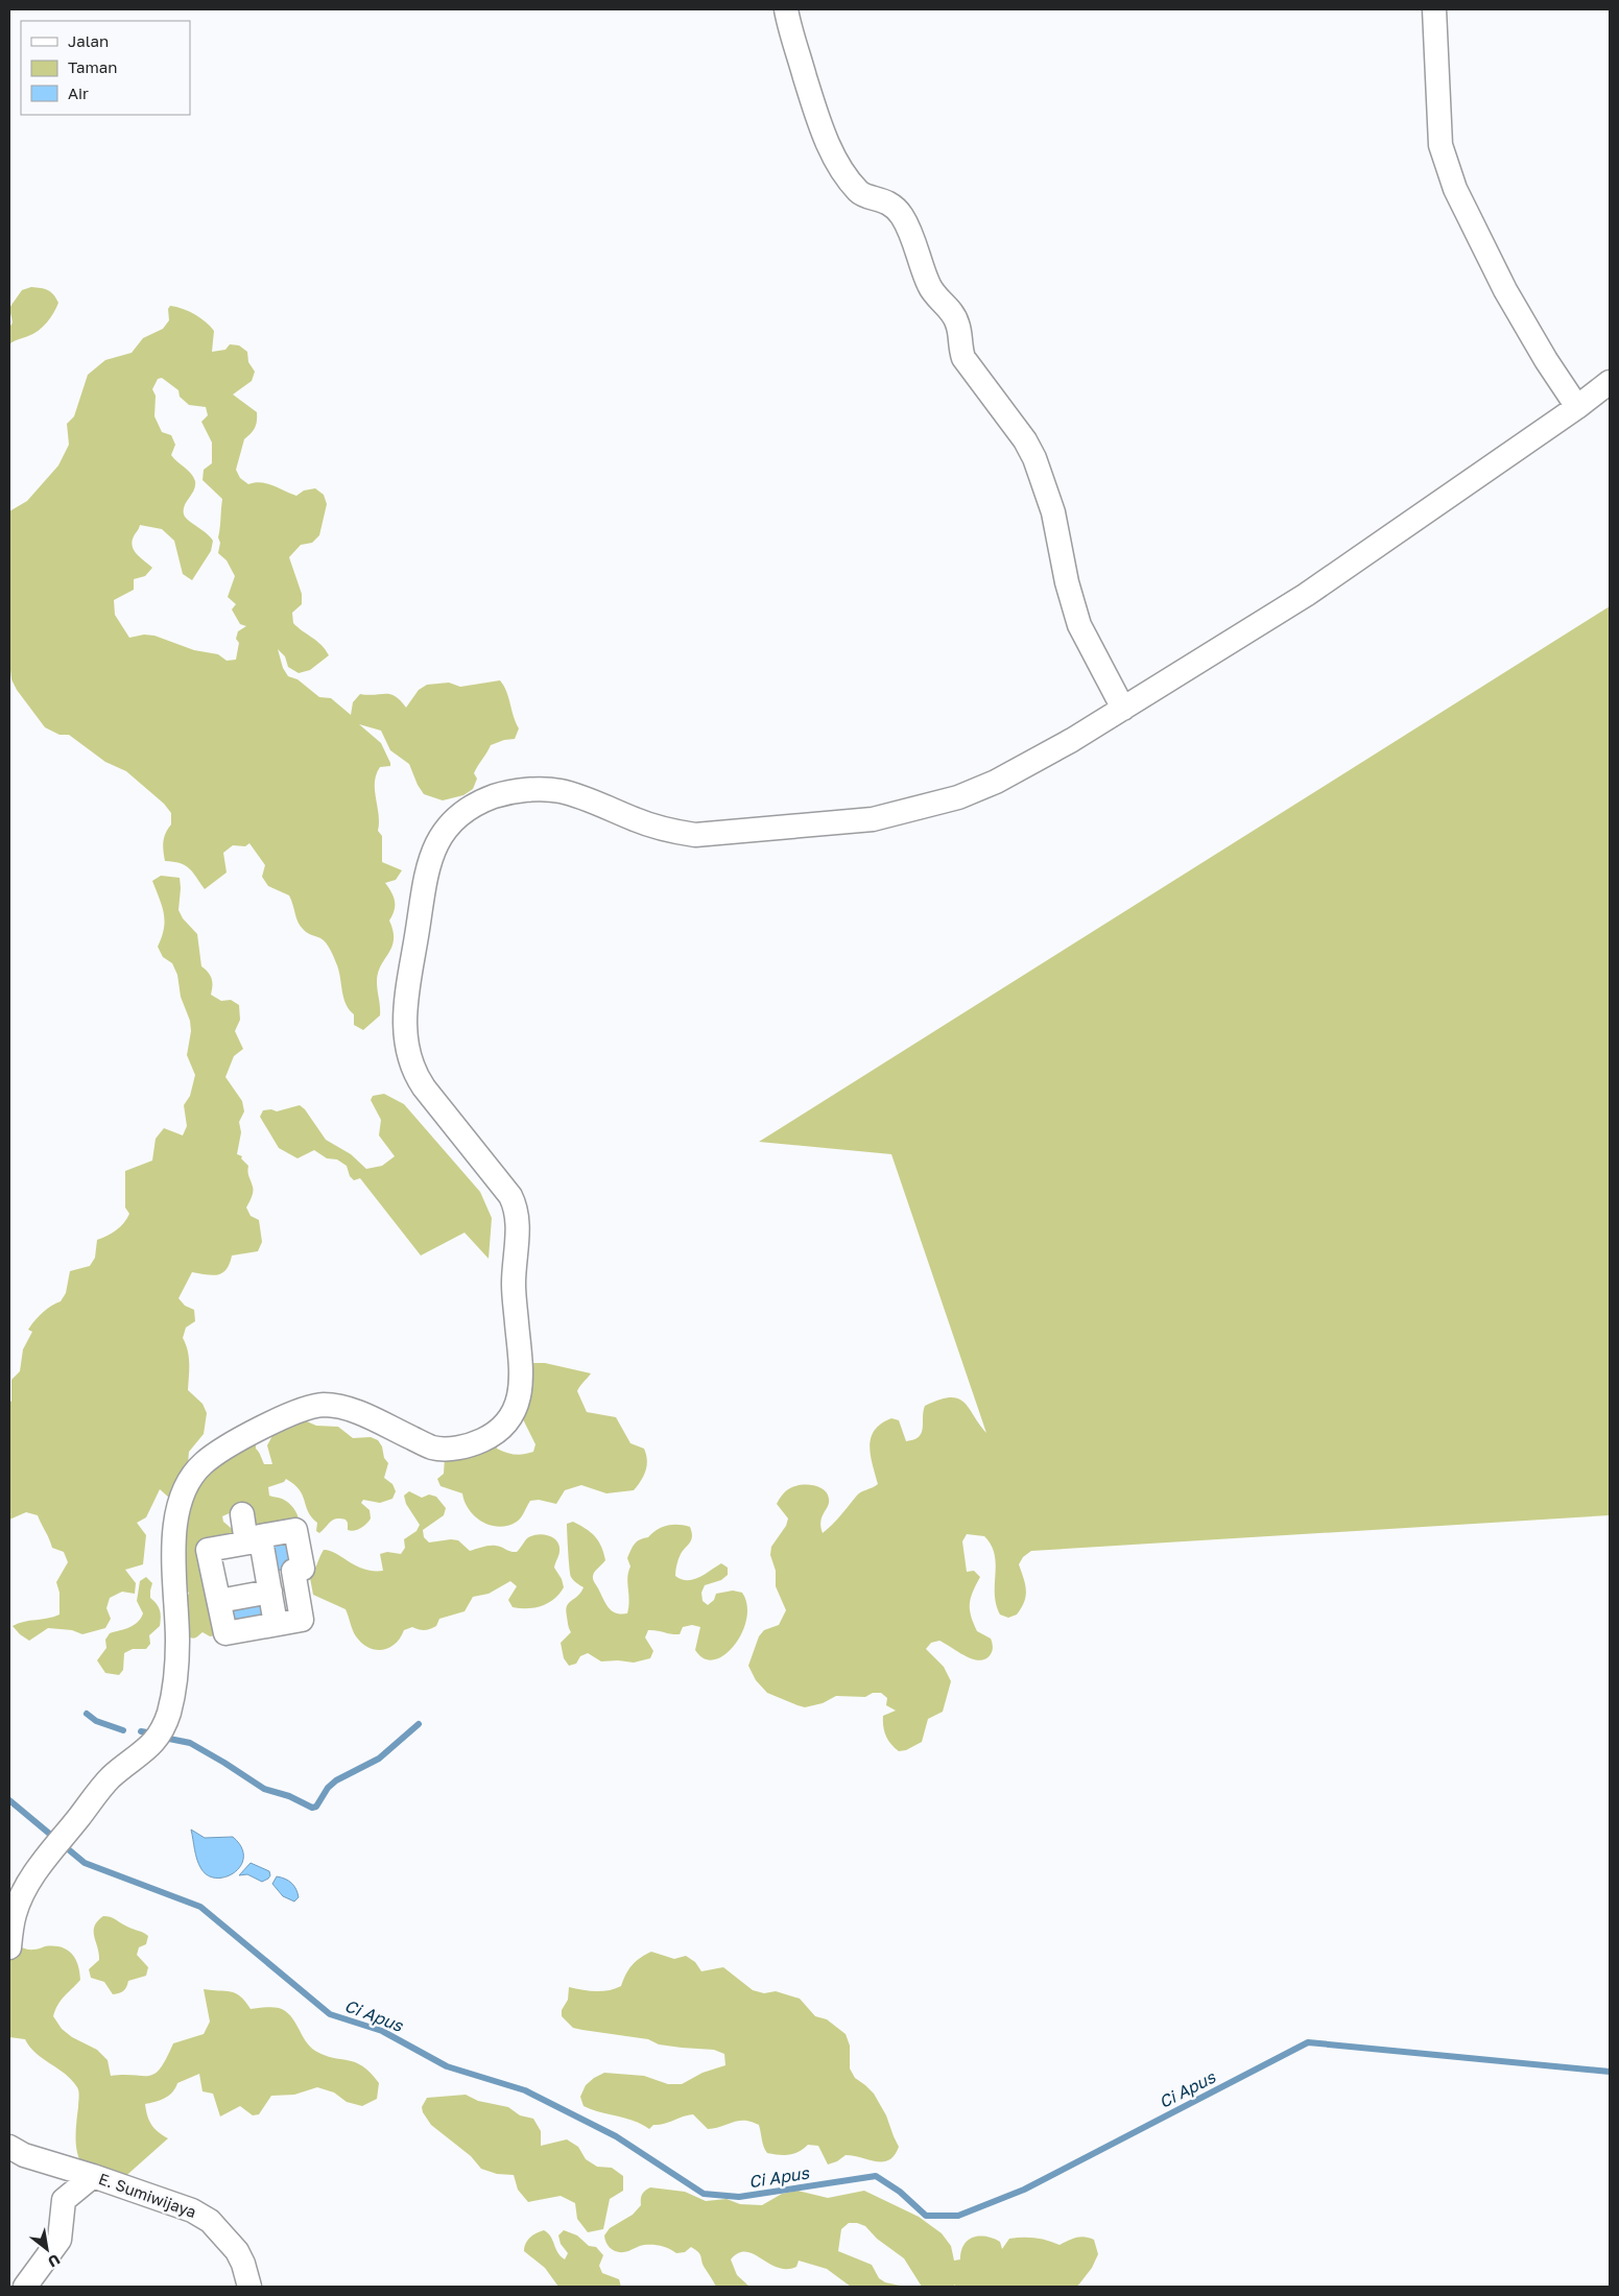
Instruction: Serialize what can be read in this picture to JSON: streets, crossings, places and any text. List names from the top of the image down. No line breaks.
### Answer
{"streets":{"street":["E. Sumiwijaya"]},"water":["Ci Apus"],"legend":["Jalan","Taman","Air"],"north":"bottom right"}
